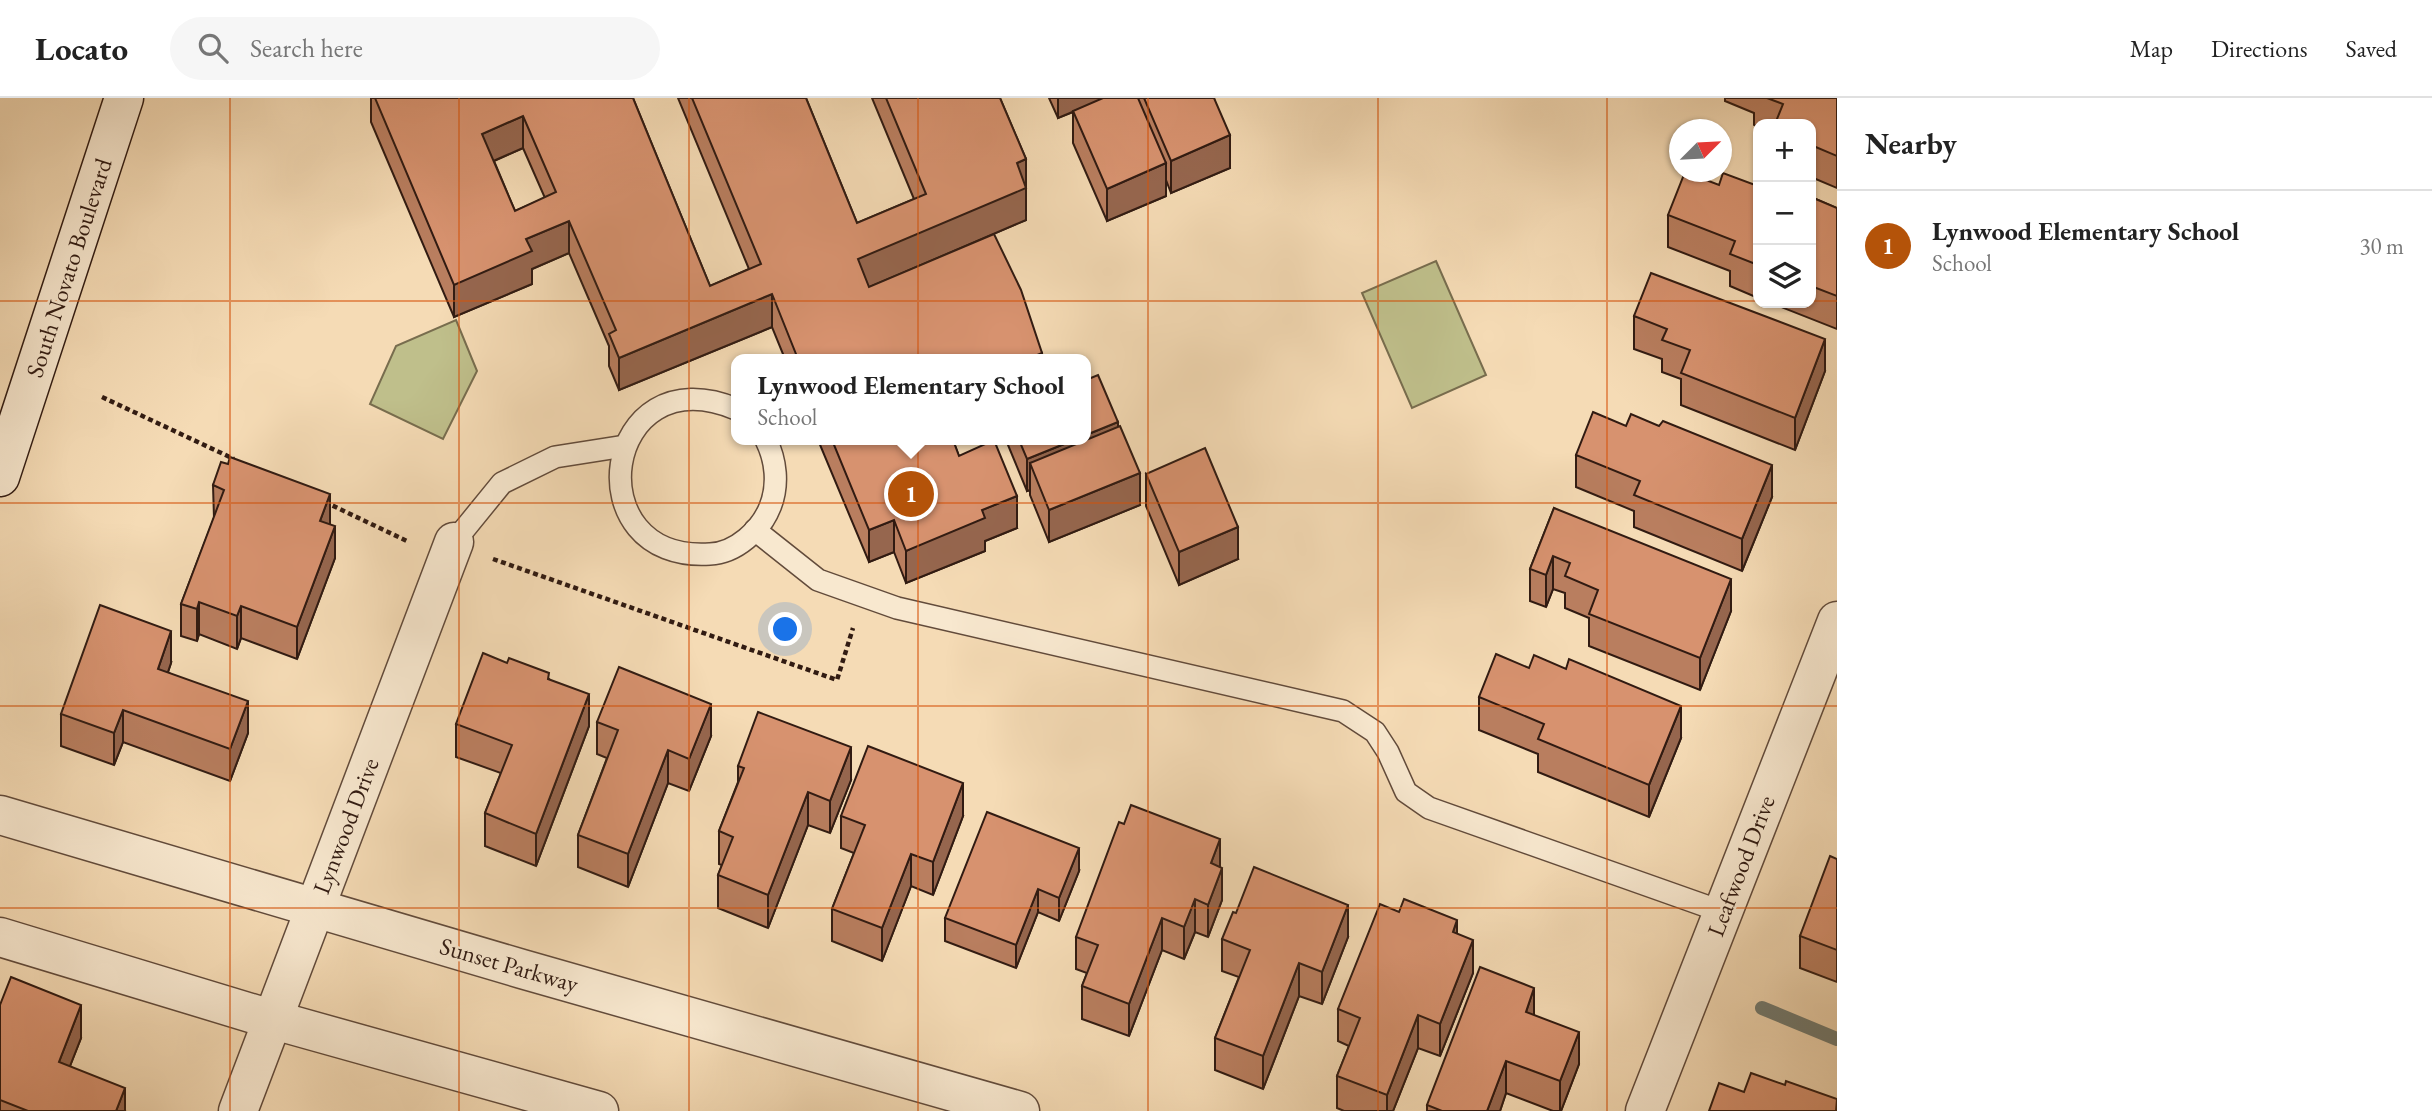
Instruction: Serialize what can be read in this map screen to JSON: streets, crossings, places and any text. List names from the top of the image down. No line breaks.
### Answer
{"streets":{"street":["South Novato Boulevard","Lynwood Drive","Leafwood Drive","Sunset Parkway"]},"crossings":[["Lynwood Drive","Sunset Parkway"]],"north":"top right","page":{"header":"Locato","search":"Search here","nav":["Map","Directions","Saved"],"heading":"Nearby","map_buttons":["+","−"],"list":[{"mark":"1","name":"Lynwood Elementary School","note":"School","value":"30 m"}],"popup":["Lynwood Elementary School","School"],"pins":"1"}}
